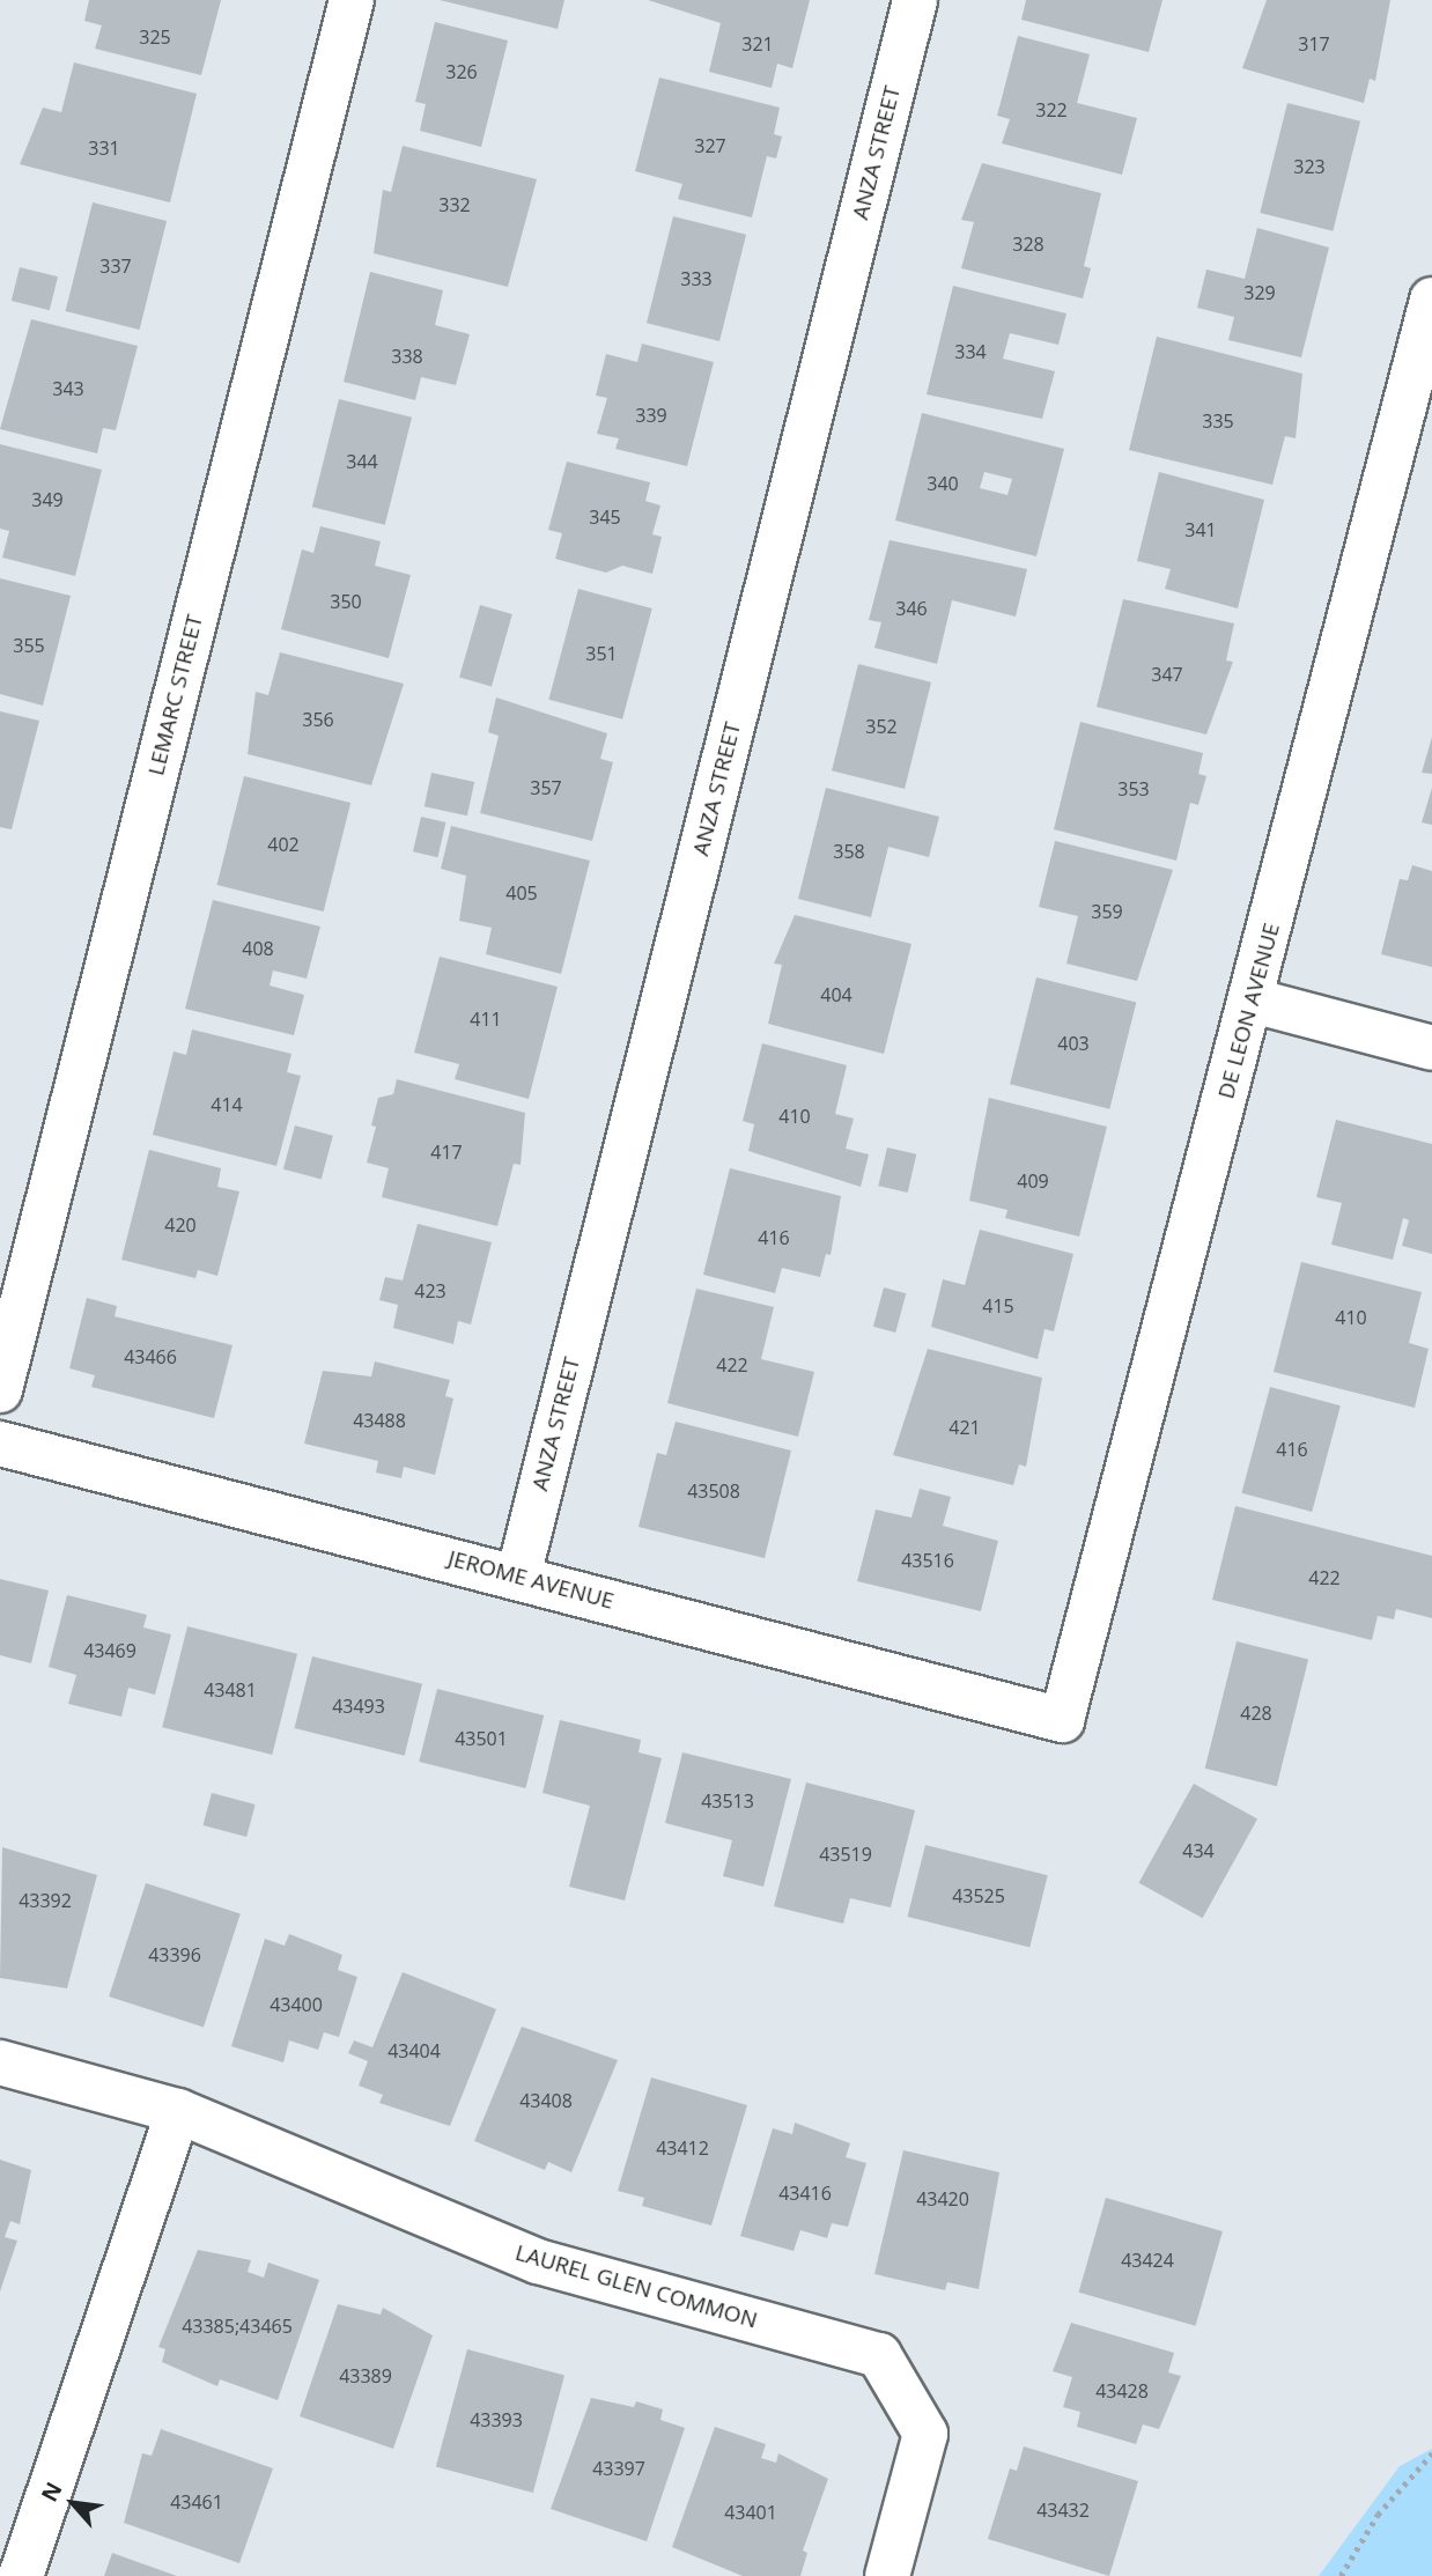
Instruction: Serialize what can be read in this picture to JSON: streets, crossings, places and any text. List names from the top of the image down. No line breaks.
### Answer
{"streets":{"street":["ANZA STREET","LEMARC STREET","DE LEON AVENUE","JEROME AVENUE","LAUREL GLEN COMMON"]},"crossings":[["ANZA STREET","JEROME AVENUE"],["DE LEON AVENUE","JEROME AVENUE"]],"house_numbers":["325","321","317","326","322","327","331","323","332","328","337","333","329","334","338","343","339","335","344","340","349","345","341","350","346","355","351","347","356","352","357","353","402","358","405","359","408","404","411","403","414","410","417","409","420","416","423","415","410","43466","422","43488","421","416","43508","43516","422","43469","43481","43493","428","43501","43513","434","43519","43525","43392","43396","43400","43404","43408","43412","43416","43420","43424","43385;43465","43389","43428","43393","43397","43461","43432","43401"],"north":"top left"}
